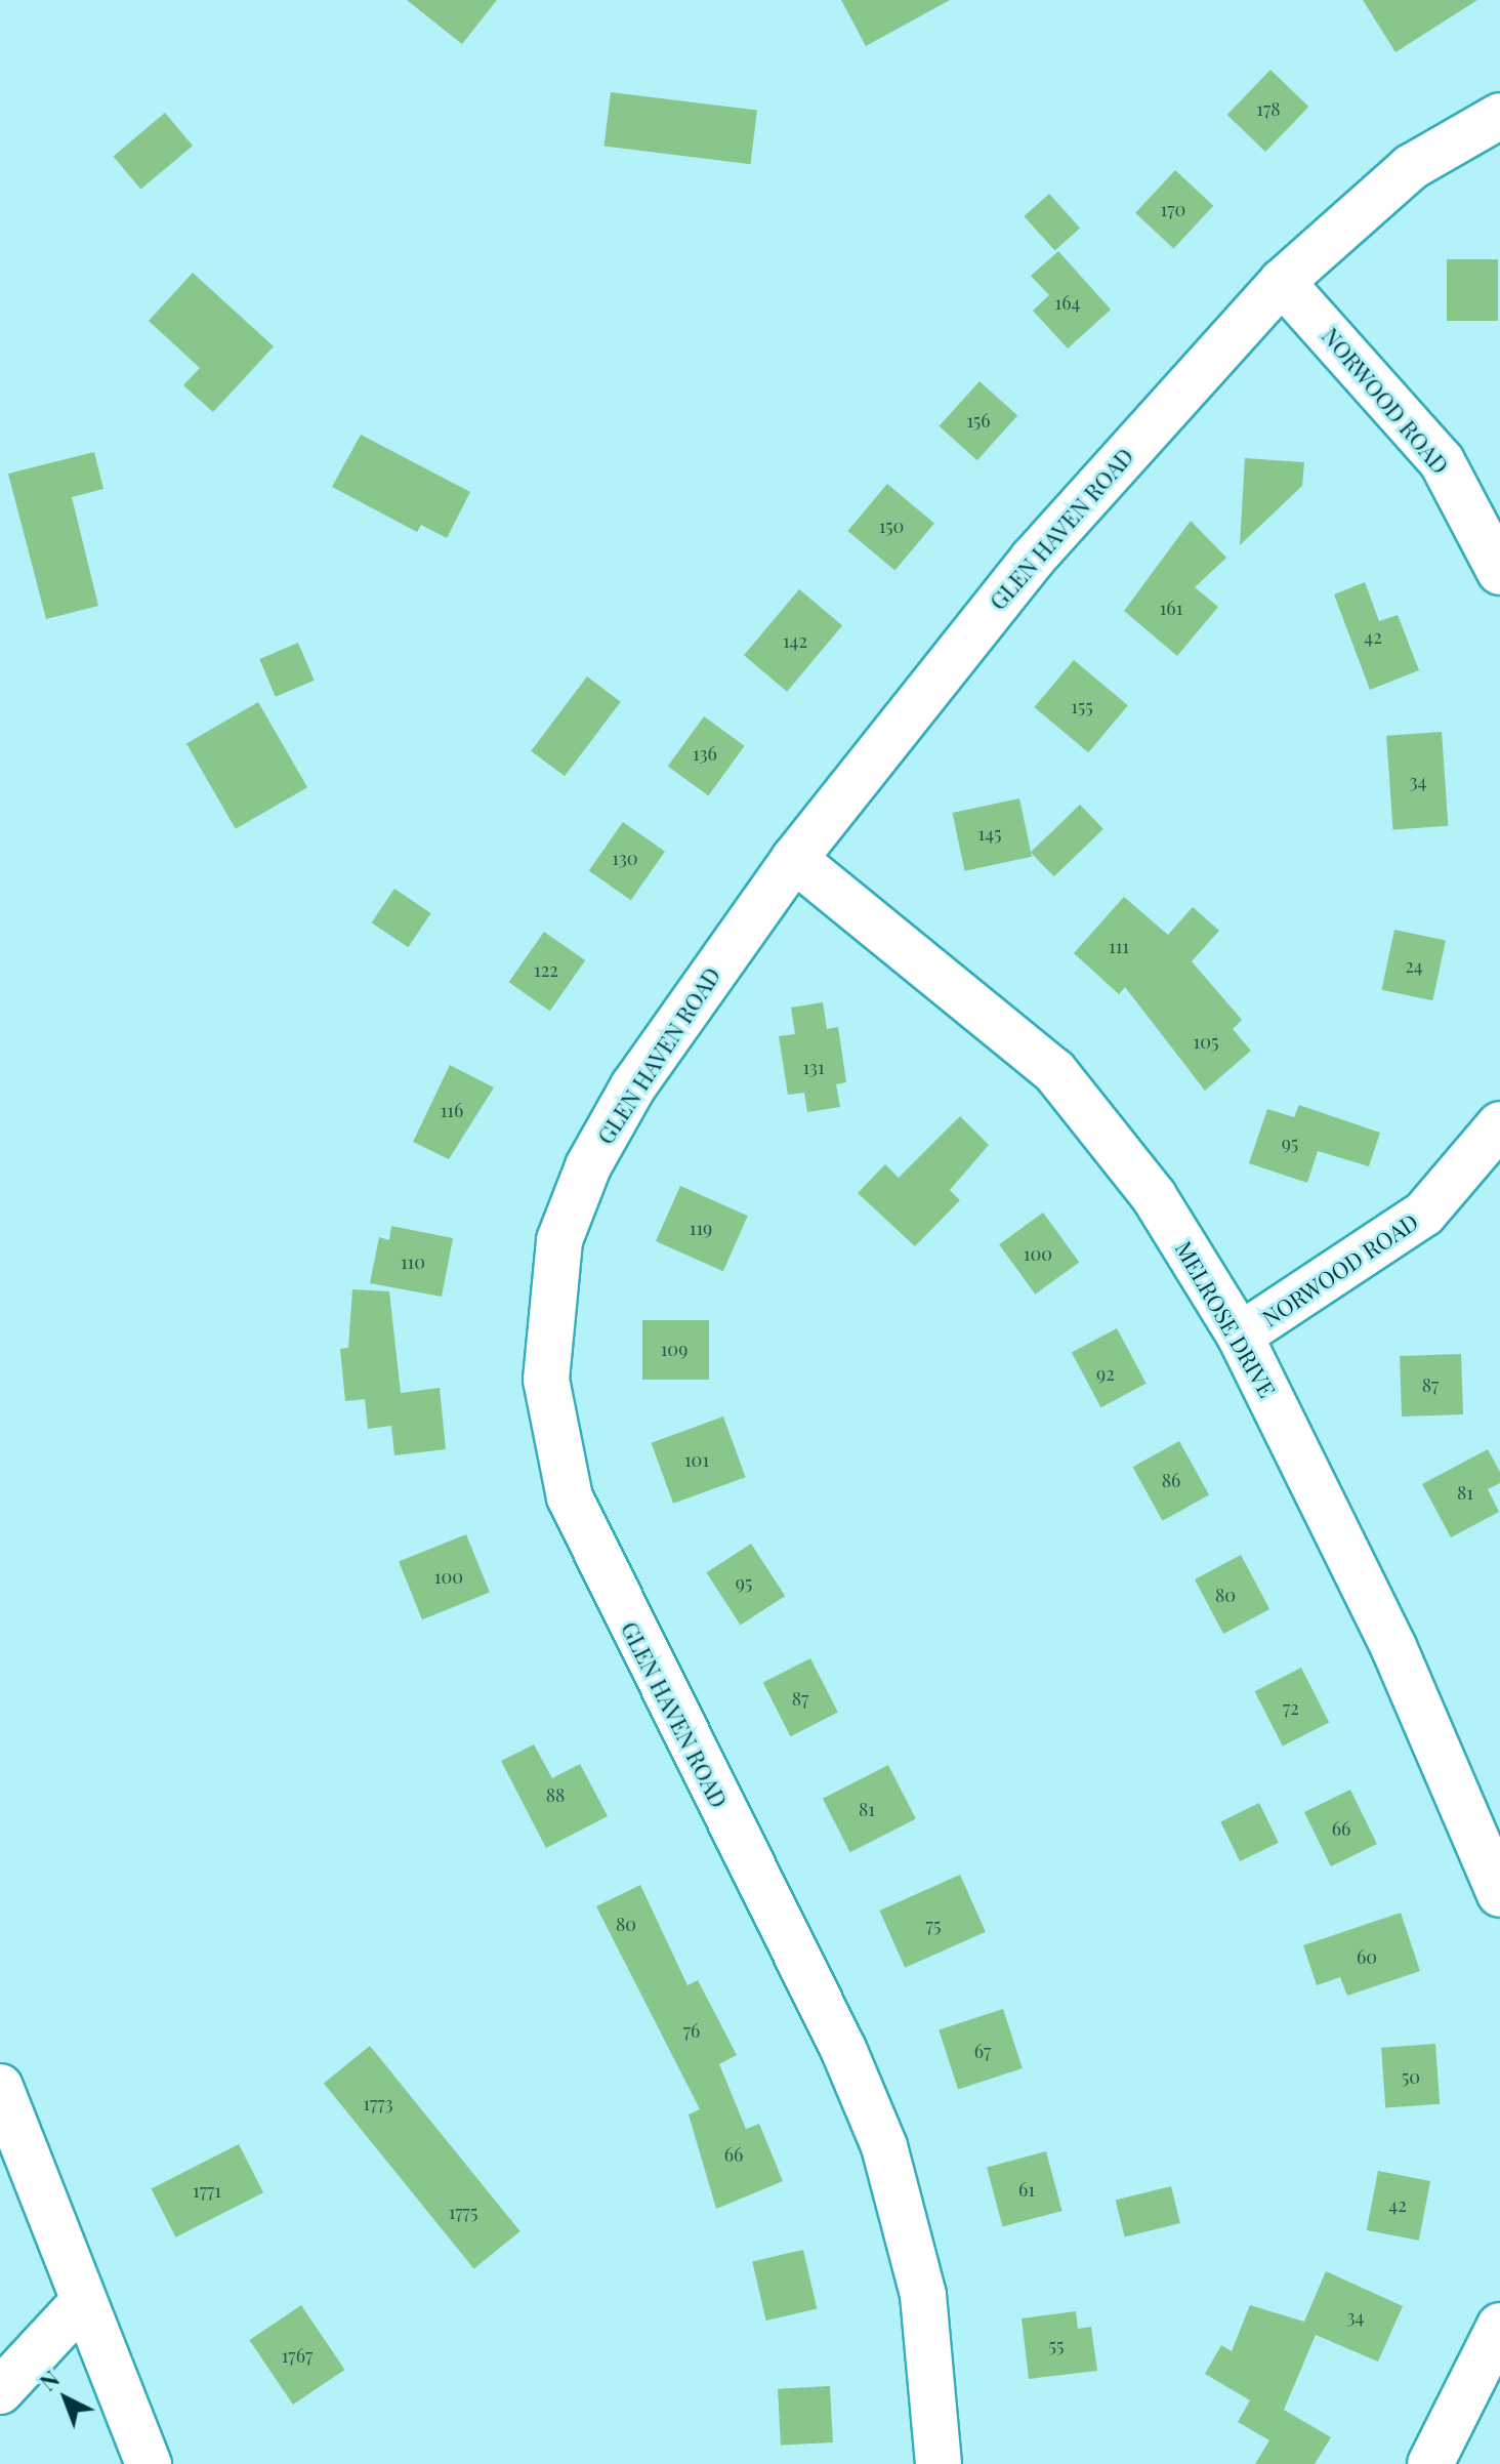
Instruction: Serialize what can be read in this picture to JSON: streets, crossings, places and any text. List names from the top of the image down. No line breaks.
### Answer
{"streets":{"street":["NORWOOD ROAD","GLEN HAVEN ROAD","MELROSE DRIVE"]},"crossings":[["NORWOOD ROAD","GLEN HAVEN ROAD"],["NORWOOD ROAD","MELROSE DRIVE"],["GLEN HAVEN ROAD","MELROSE DRIVE"]],"house_numbers":["178","170","164","156","150","161","42","142","155","136","34","145","130","111","24","122","105","131","116","95","119","100","110","109","92","87","101","86","81","100","95","80","87","72","88","81","66","80","75","60","76","67","50","1773","66","61","1771","42","1775","34","55","1767"],"north":"top left"}
